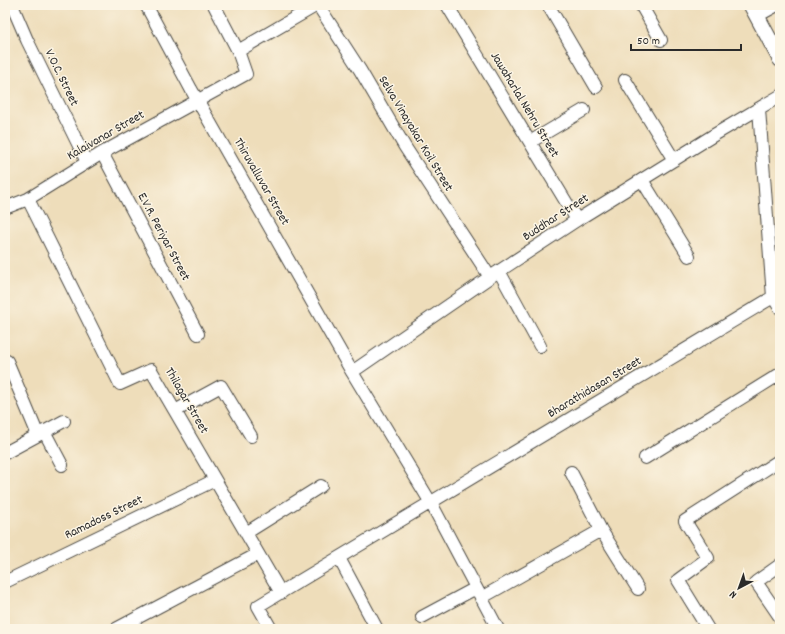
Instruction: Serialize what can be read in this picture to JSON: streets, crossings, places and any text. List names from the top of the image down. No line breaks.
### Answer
{"streets":{"street":["V.O.C. Street","Jawaharlal Nehru Street","Selva Vinayakar Koil Street","Kalaivanar Street","Thiruvalluvar Street","Buddhar Street","E.V.R. Periyar Street","Bharathidasan Street","Thilagar Street","Ramadoss Street"]},"crossings":[["V.O.C. Street","Kalaivanar Street"],["Jawaharlal Nehru Street","Buddhar Street"],["Selva Vinayakar Koil Street","Buddhar Street"],["Kalaivanar Street","Thiruvalluvar Street"],["Kalaivanar Street","E.V.R. Periyar Street"],["Kalaivanar Street","Thilagar Street"],["Thiruvalluvar Street","Buddhar Street"],["Thiruvalluvar Street","Bharathidasan Street"],["Bharathidasan Street","Thilagar Street"],["Thilagar Street","Ramadoss Street"]],"scale_bar":"50 m","north":"bottom left"}
